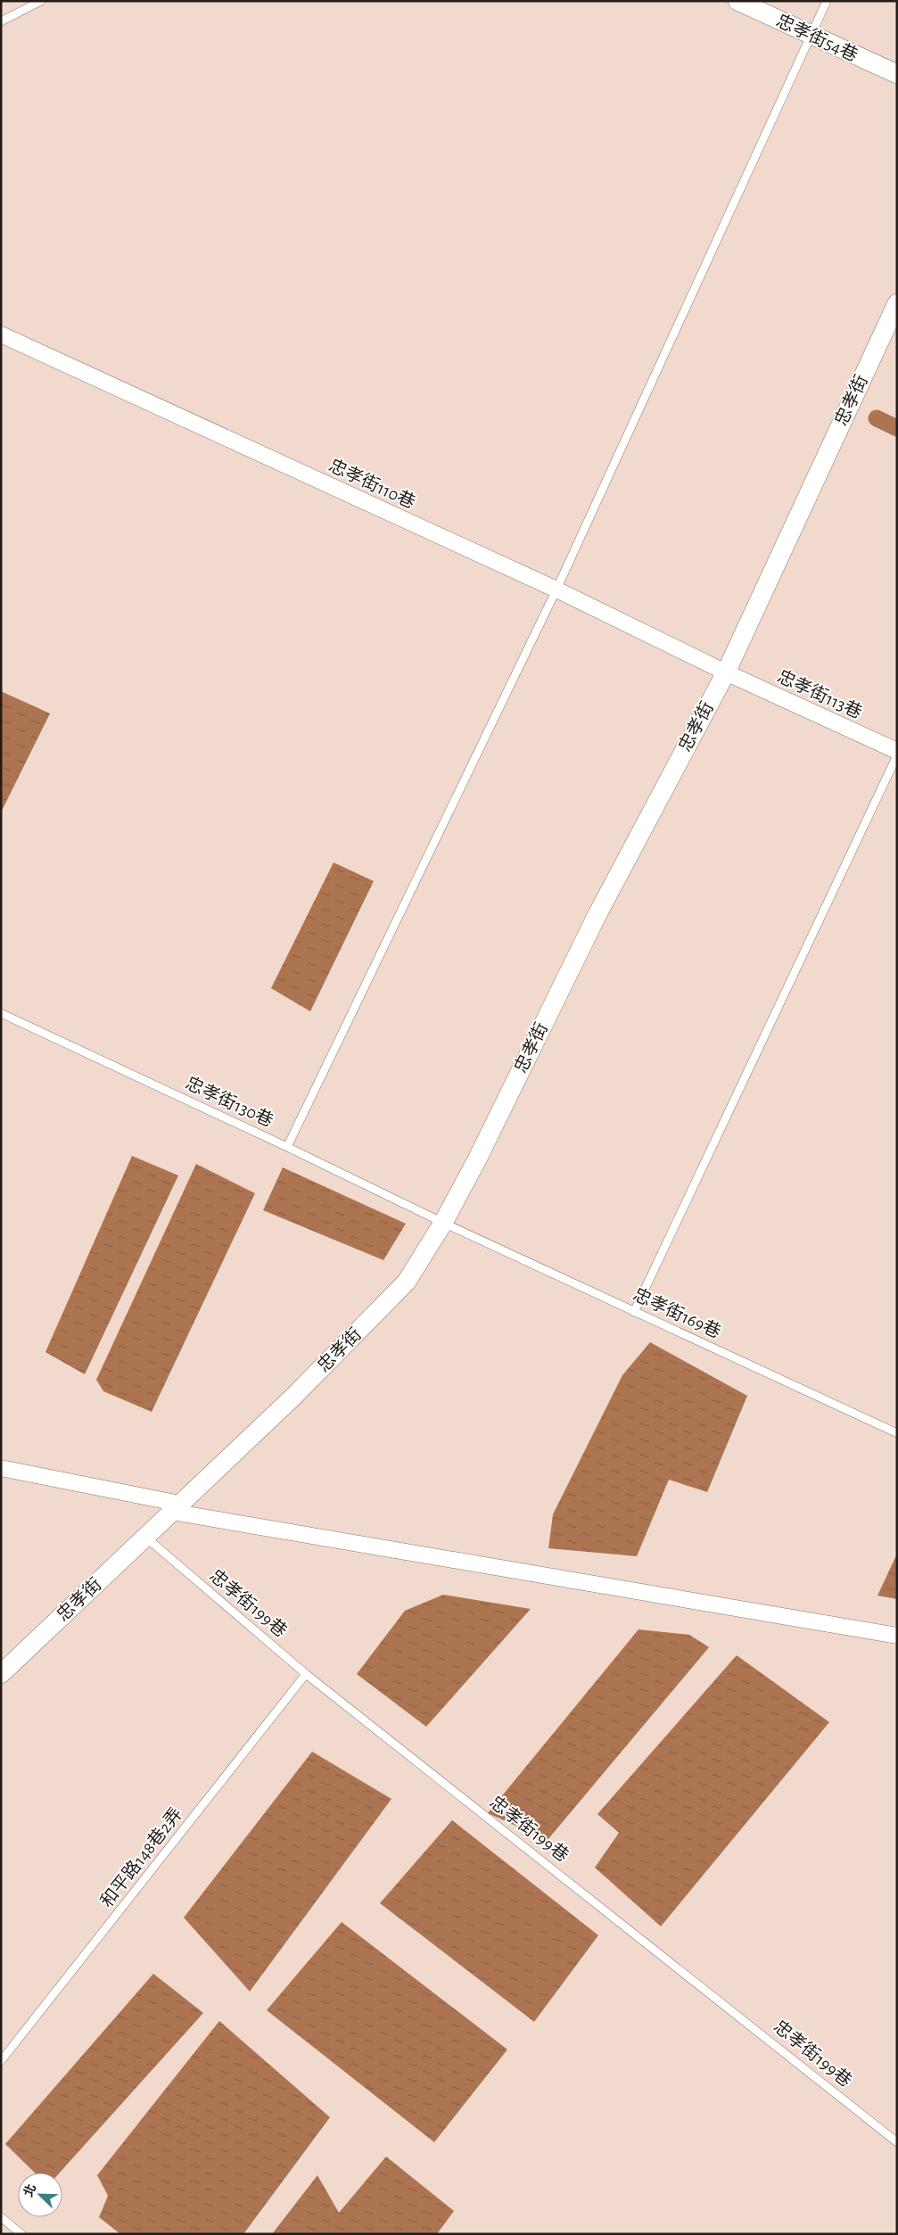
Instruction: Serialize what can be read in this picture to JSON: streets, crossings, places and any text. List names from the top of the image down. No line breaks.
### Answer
{"streets":{"street":["忠孝街54巷","忠孝街","忠孝街110巷","忠孝街113巷"],"lane":["忠孝街130巷","忠孝街169巷","忠孝街199巷","和平路148巷2弄"]},"crossings":[["忠孝街","忠孝街110巷"],["忠孝街","忠孝街113巷"],["忠孝街","忠孝街130巷"],["忠孝街","忠孝街169巷"],["忠孝街","忠孝街199巷"],["忠孝街110巷","忠孝街113巷"],["忠孝街130巷","忠孝街169巷"],["忠孝街199巷","和平路148巷2弄"]],"north":"top left"}
